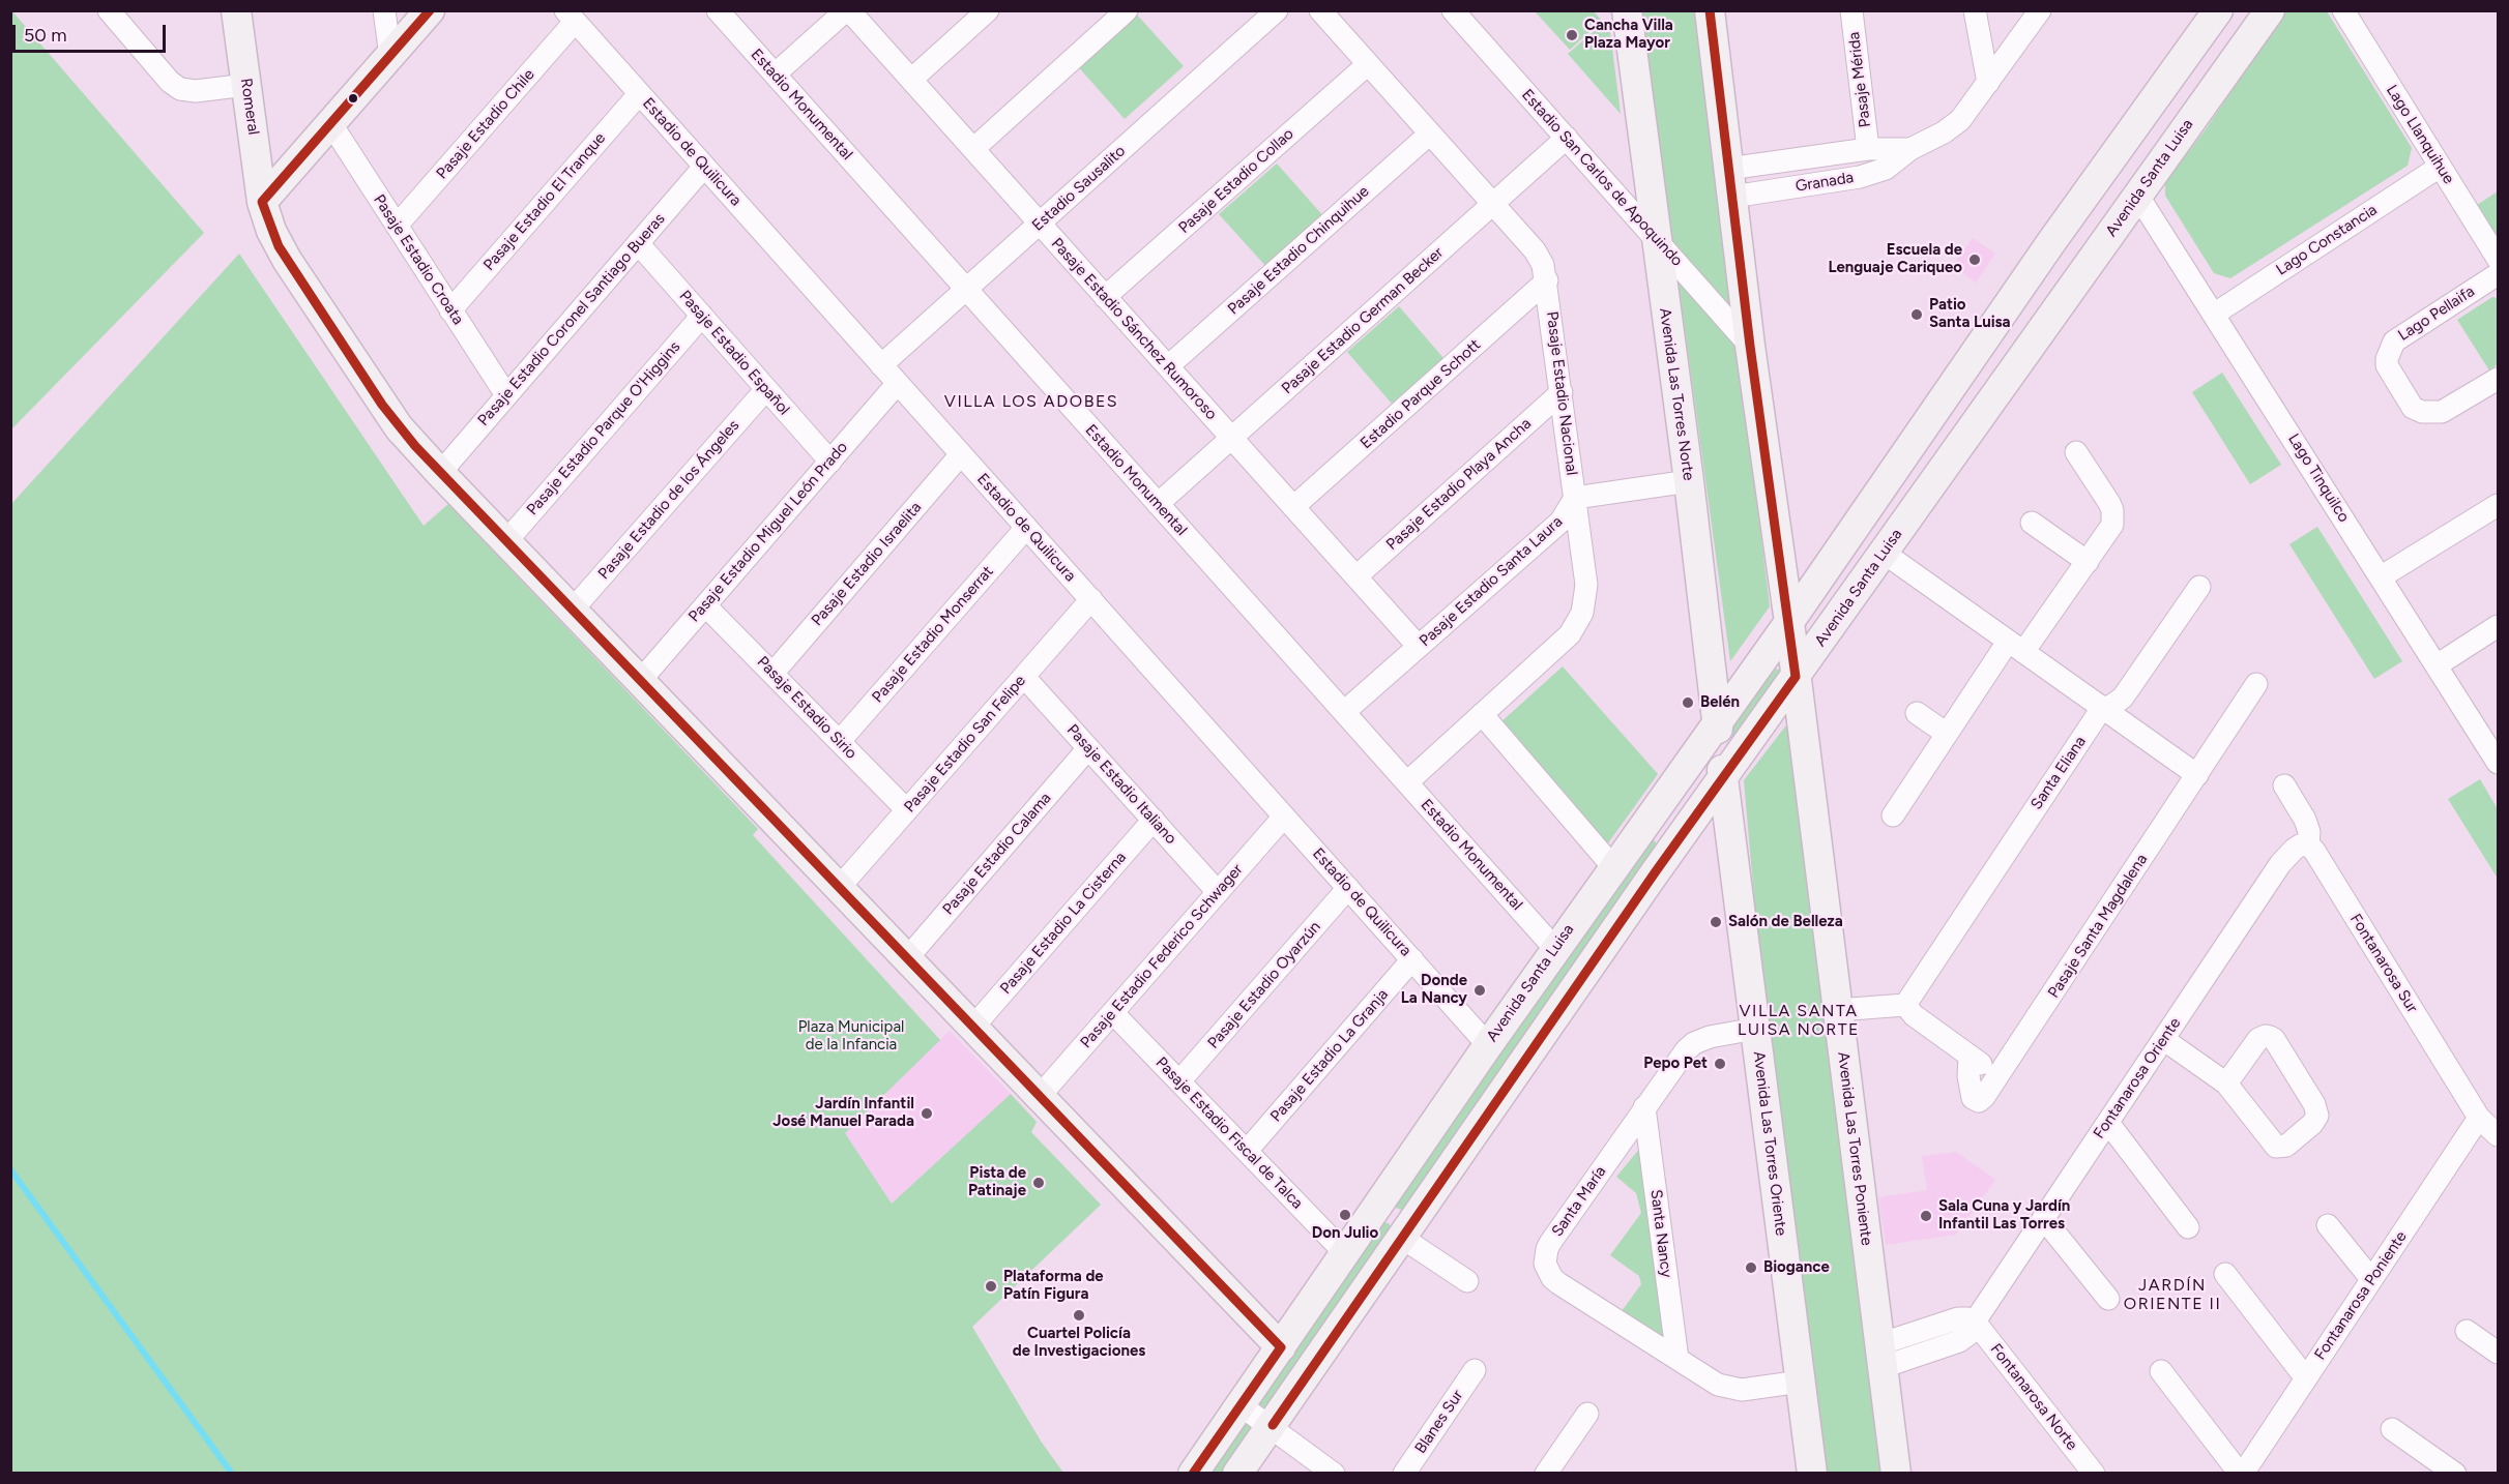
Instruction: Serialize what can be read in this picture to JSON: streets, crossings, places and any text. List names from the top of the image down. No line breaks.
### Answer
{"streets":{"street":["Pasaje Mérida","Estadio Monumental","Romeral","Pasaje Estadio Chile","Lago Llanquihue","Estadio de Quilicura","Estadio San Carlos de Apoquindo","Avenida Santa Luisa","Pasaje Estadio Collao","Granada","Estadio Sausalito","Pasaje Estadio El Tranque","Lago Constancia","Pasaje Estadio Chinquihue","Pasaje Estadio Croata","Lago Pellaifa","Pasaje Estadio Coronel Santiago Bueras","Pasaje Estadio German Becker","Pasaje Estadio Sánchez Rumoroso","Pasaje Estadio Español","Pasaje Estadio Nacional","Estadio Parque Schott","Avenida Las Torres Norte","Pasaje Estadio Parque O'Higgins","Lago Tinquilco","Pasaje Estadio Playa Ancha","Pasaje Estadio de los Ángeles","Pasaje Estadio Miguel León Prado","Pasaje Estadio Israelita","Pasaje Estadio Santa Laura","Pasaje Estadio Monserrat","Pasaje Estadio Sirio","Pasaje Estadio San Felipe","Santa Eliana","Pasaje Estadio Italiano","Pasaje Estadio Calama","Pasaje Estadio La Cisterna","Pasaje Santa Magdalena","Pasaje Estadio Federico Schwager","Fontanarosa Sur","Pasaje Estadio Oyarzún","Pasaje Estadio La Granja","Fontanarosa Oriente","Pasaje Estadio Fiscal de Talca","Avenida Las Torres Oriente","Avenida Las Torres Poniente","Santa María","Santa Nancy","Fontanarosa Poniente","Fontanarosa Norte","Blanes Sur"]},"crossings":[["Pasaje Mérida","Granada"],["Estadio Monumental","Avenida Santa Luisa"],["Estadio Monumental","Estadio Sausalito"],["Estadio Monumental","Pasaje Estadio German Becker"],["Estadio Monumental","Pasaje Estadio Nacional"],["Estadio Monumental","Pasaje Estadio Santa Laura"],["Romeral","Avenida Santa Luisa"],["Romeral","Pasaje Estadio Coronel Santiago Bueras"],["Romeral","Pasaje Estadio Parque O'Higgins"],["Romeral","Pasaje Estadio de los Ángeles"],["Romeral","Pasaje Estadio Miguel León Prado"],["Romeral","Pasaje Estadio San Felipe"],["Romeral","Pasaje Estadio Calama"],["Romeral","Pasaje Estadio La Cisterna"],["Romeral","Pasaje Estadio Federico Schwager"],["Pasaje Estadio Chile","Estadio de Quilicura"],["Pasaje Estadio Chile","Pasaje Estadio Croata"],["Lago Llanquihue","Lago Constancia"],["Estadio de Quilicura","Avenida Santa Luisa"],["Estadio de Quilicura","Estadio Sausalito"],["Estadio de Quilicura","Pasaje Estadio El Tranque"],["Estadio de Quilicura","Pasaje Estadio Coronel Santiago Bueras"],["Estadio de Quilicura","Pasaje Estadio Miguel León Prado"],["Estadio de Quilicura","Pasaje Estadio Israelita"],["Estadio de Quilicura","Pasaje Estadio Monserrat"],["Estadio de Quilicura","Pasaje Estadio San Felipe"],["Estadio de Quilicura","Pasaje Estadio Federico Schwager"],["Estadio de Quilicura","Pasaje Estadio Oyarzún"],["Estadio de Quilicura","Pasaje Estadio La Granja"],["Estadio San Carlos de Apoquindo","Pasaje Estadio German Becker"],["Estadio San Carlos de Apoquindo","Avenida Las Torres Norte"],["Estadio San Carlos de Apoquindo","Avenida Las Torres Poniente"],["Avenida Santa Luisa","Avenida Las Torres Norte"],["Avenida Santa Luisa","Lago Tinquilco"],["Avenida Santa Luisa","Pasaje Estadio Fiscal de Talca"],["Avenida Santa Luisa","Avenida Las Torres Oriente"],["Avenida Santa Luisa","Avenida Las Torres Poniente"],["Pasaje Estadio Collao","Pasaje Estadio Sánchez Rumoroso"],["Pasaje Estadio Collao","Pasaje Estadio Nacional"],["Granada","Avenida Las Torres Poniente"],["Estadio Sausalito","Pasaje Estadio Sánchez Rumoroso"],["Pasaje Estadio El Tranque","Pasaje Estadio Croata"],["Lago Constancia","Lago Tinquilco"],["Pasaje Estadio Chinquihue","Pasaje Estadio Sánchez Rumoroso"],["Pasaje Estadio Chinquihue","Pasaje Estadio Nacional"],["Pasaje Estadio Croata","Pasaje Estadio Coronel Santiago Bueras"],["Pasaje Estadio Coronel Santiago Bueras","Pasaje Estadio Español"],["Pasaje Estadio German Becker","Pasaje Estadio Sánchez Rumoroso"],["Pasaje Estadio German Becker","Pasaje Estadio Nacional"],["Pasaje Estadio Sánchez Rumoroso","Estadio Parque Schott"],["Pasaje Estadio Sánchez Rumoroso","Pasaje Estadio Playa Ancha"],["Pasaje Estadio Sánchez Rumoroso","Pasaje Estadio Santa Laura"],["Pasaje Estadio Español","Pasaje Estadio Parque O'Higgins"],["Pasaje Estadio Español","Pasaje Estadio de los Ángeles"],["Pasaje Estadio Español","Pasaje Estadio Miguel León Prado"],["Pasaje Estadio Nacional","Estadio Parque Schott"],["Pasaje Estadio Nacional","Pasaje Estadio Playa Ancha"],["Pasaje Estadio Nacional","Pasaje Estadio Santa Laura"],["Avenida Las Torres Norte","Avenida Las Torres Oriente"],["Pasaje Estadio Miguel León Prado","Pasaje Estadio Sirio"],["Pasaje Estadio Israelita","Pasaje Estadio Sirio"],["Pasaje Estadio Monserrat","Pasaje Estadio Sirio"],["Pasaje Estadio Sirio","Pasaje Estadio San Felipe"],["Pasaje Estadio San Felipe","Pasaje Estadio Italiano"],["Pasaje Estadio Italiano","Pasaje Estadio Calama"],["Pasaje Estadio Italiano","Pasaje Estadio La Cisterna"],["Pasaje Estadio Italiano","Pasaje Estadio Federico Schwager"],["Pasaje Estadio Federico Schwager","Pasaje Estadio Fiscal de Talca"],["Fontanarosa Sur","Fontanarosa Oriente"],["Fontanarosa Sur","Fontanarosa Poniente"],["Pasaje Estadio Oyarzún","Pasaje Estadio Fiscal de Talca"],["Pasaje Estadio La Granja","Pasaje Estadio Fiscal de Talca"],["Fontanarosa Oriente","Avenida Las Torres Poniente"],["Fontanarosa Oriente","Fontanarosa Norte"],["Avenida Las Torres Oriente","Santa María"],["Santa María","Santa Nancy"]],"districts":["VILLA LOS ADOBES","VILLA SANTA LUISA NORTE","JARDÍN ORIENTE II"],"parks":["Plaza Municipal de la Infancia"],"places":["Cancha Villa Plaza Mayor","Escuela de Lenguaje Cariqueo","Patio Santa Luisa","Belén","Salón de Belleza","Donde La Nancy","Pepo Pet","Jardín Infantil José Manuel Parada","Pista de Patinaje","Don Julio","Sala Cuna y Jardín Infantil Las Torres","Biogance","Plataforma de Patín Figura","Cuartel Policía de Investigaciones"],"scale_bar":"50 m"}
